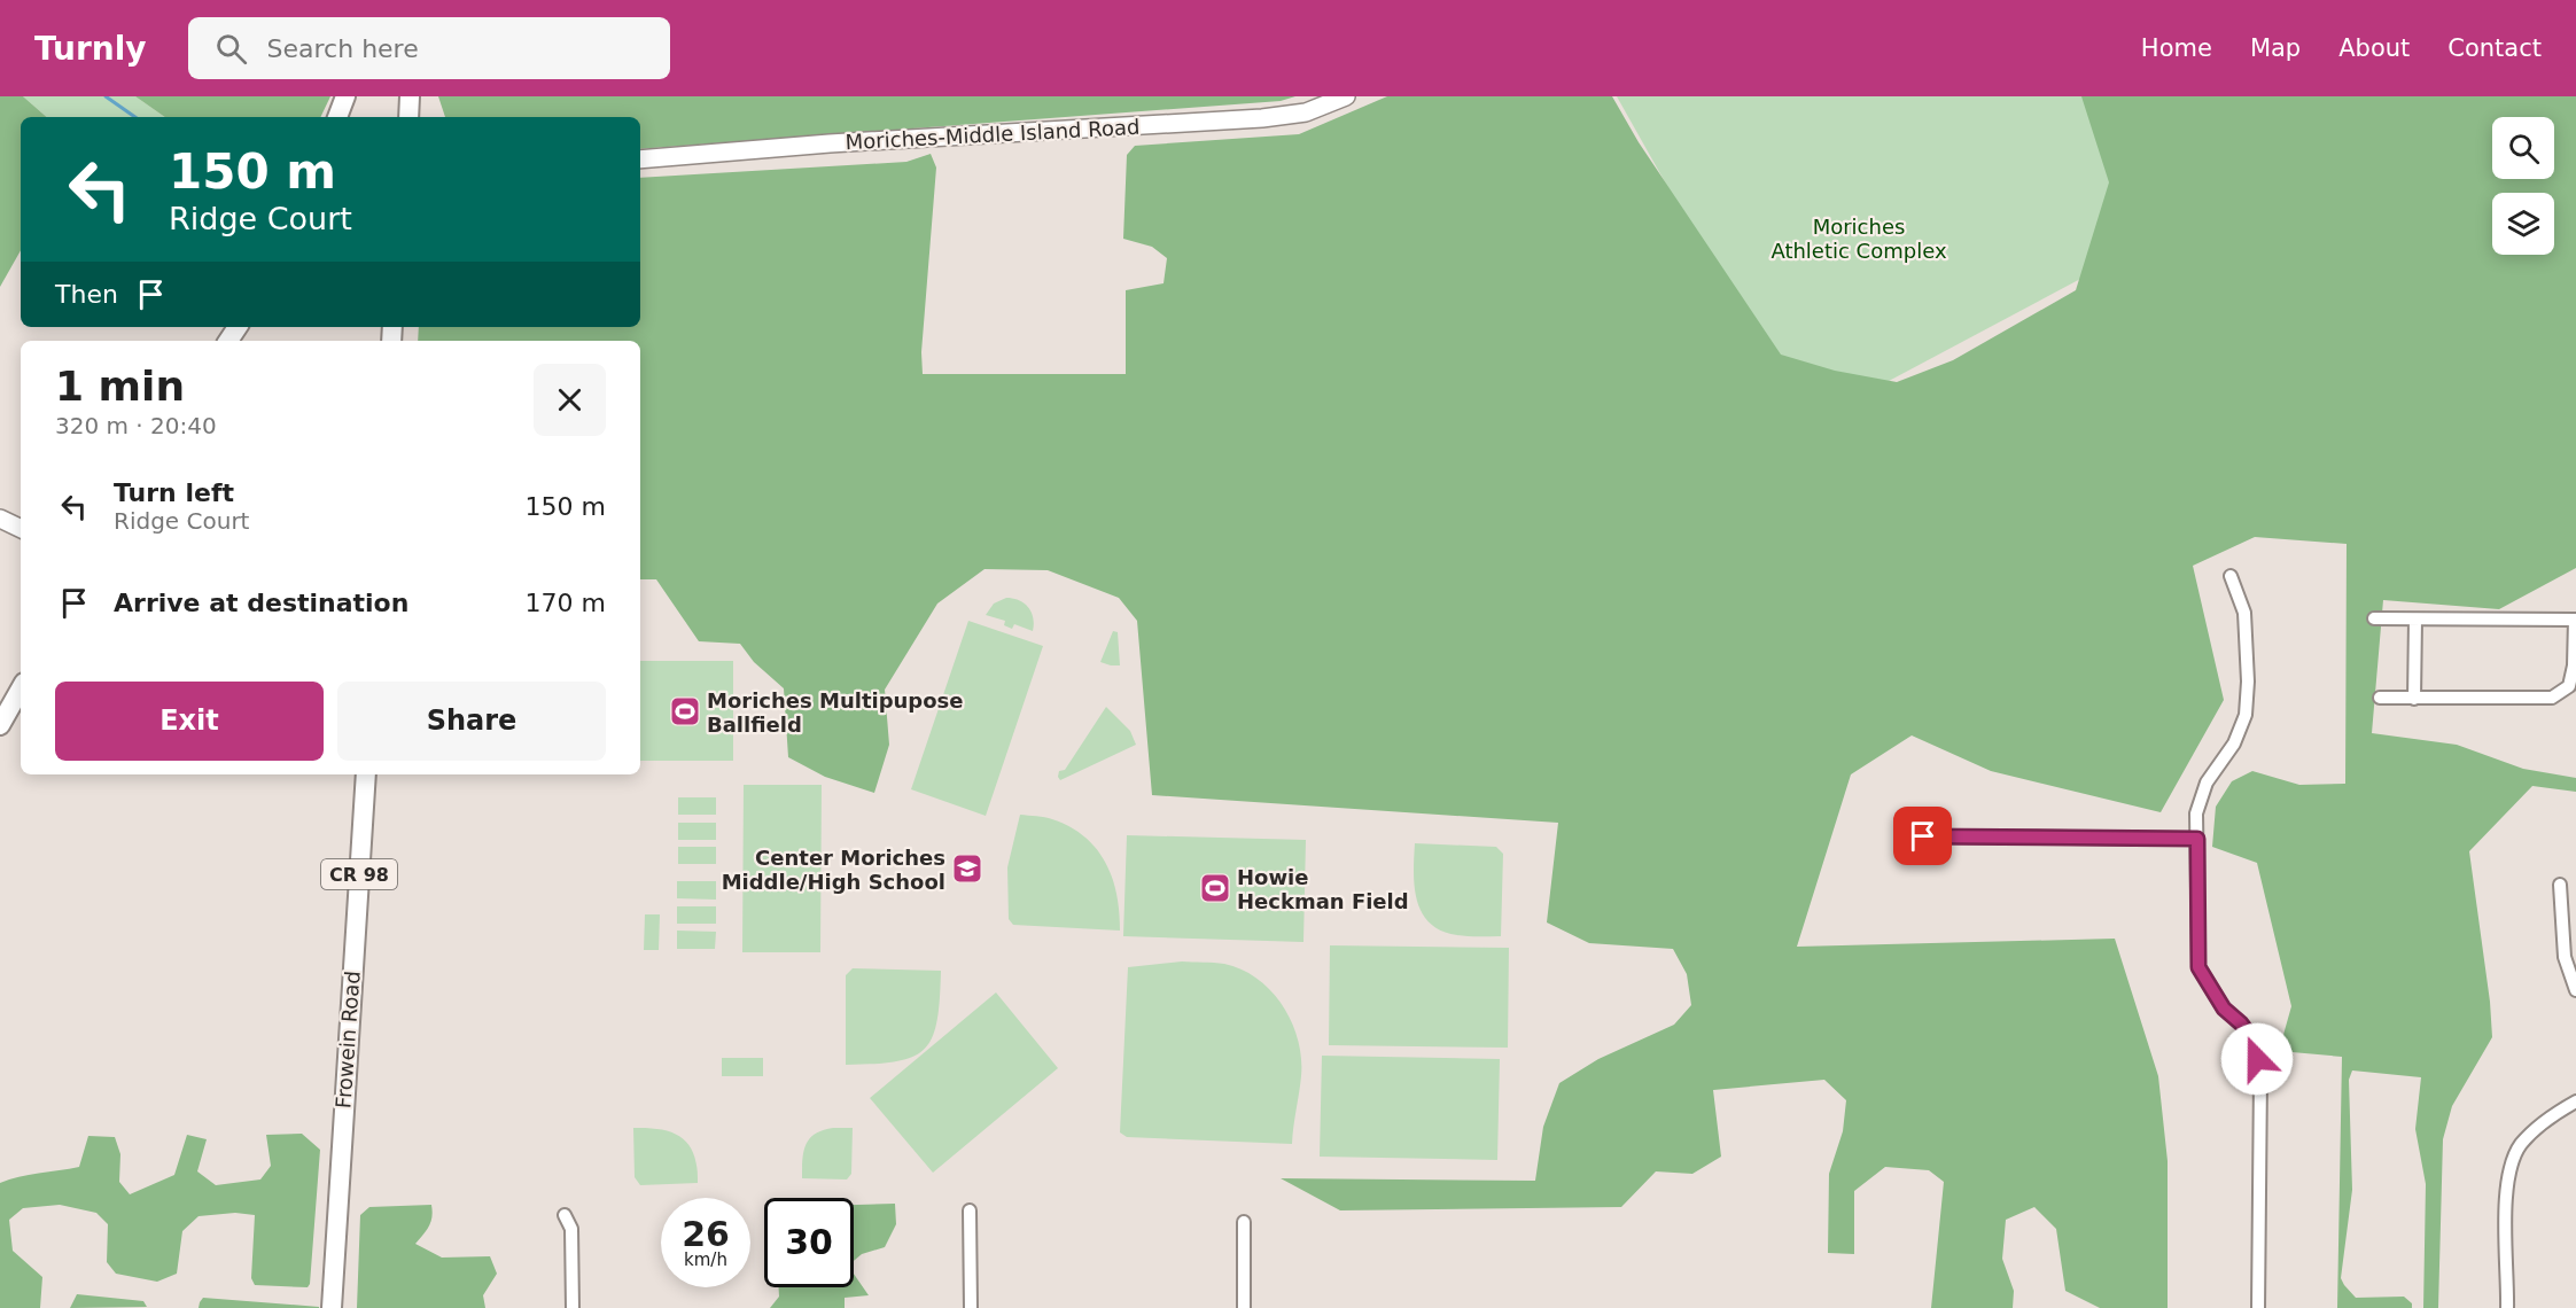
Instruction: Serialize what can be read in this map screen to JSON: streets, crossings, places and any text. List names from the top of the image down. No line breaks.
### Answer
{"streets":{"main road":["Moriches-Middle Island Road","CR 98","Frowein Road"]},"parks":["Moriches Athletic Complex"],"places":{"sports":["Moriches Multipupose Ballfield","Howie Heckman Field"],"school or university":["Center Moriches Middle/High School"]},"page":{"header":"Turnly","search":"Search here","nav":["Home","Map","About","Contact"],"turn":["150 m","Ridge Court"],"then":"Then","heading":["1 min","320 m · 20:40"],"list":[{"name":"Turn left","note":"Ridge Court","value":"150 m"},{"name":"Arrive at destination","value":"170 m"}],"buttons":["Exit","Share"],"speed":"26 km/h","limit":"30"}}
